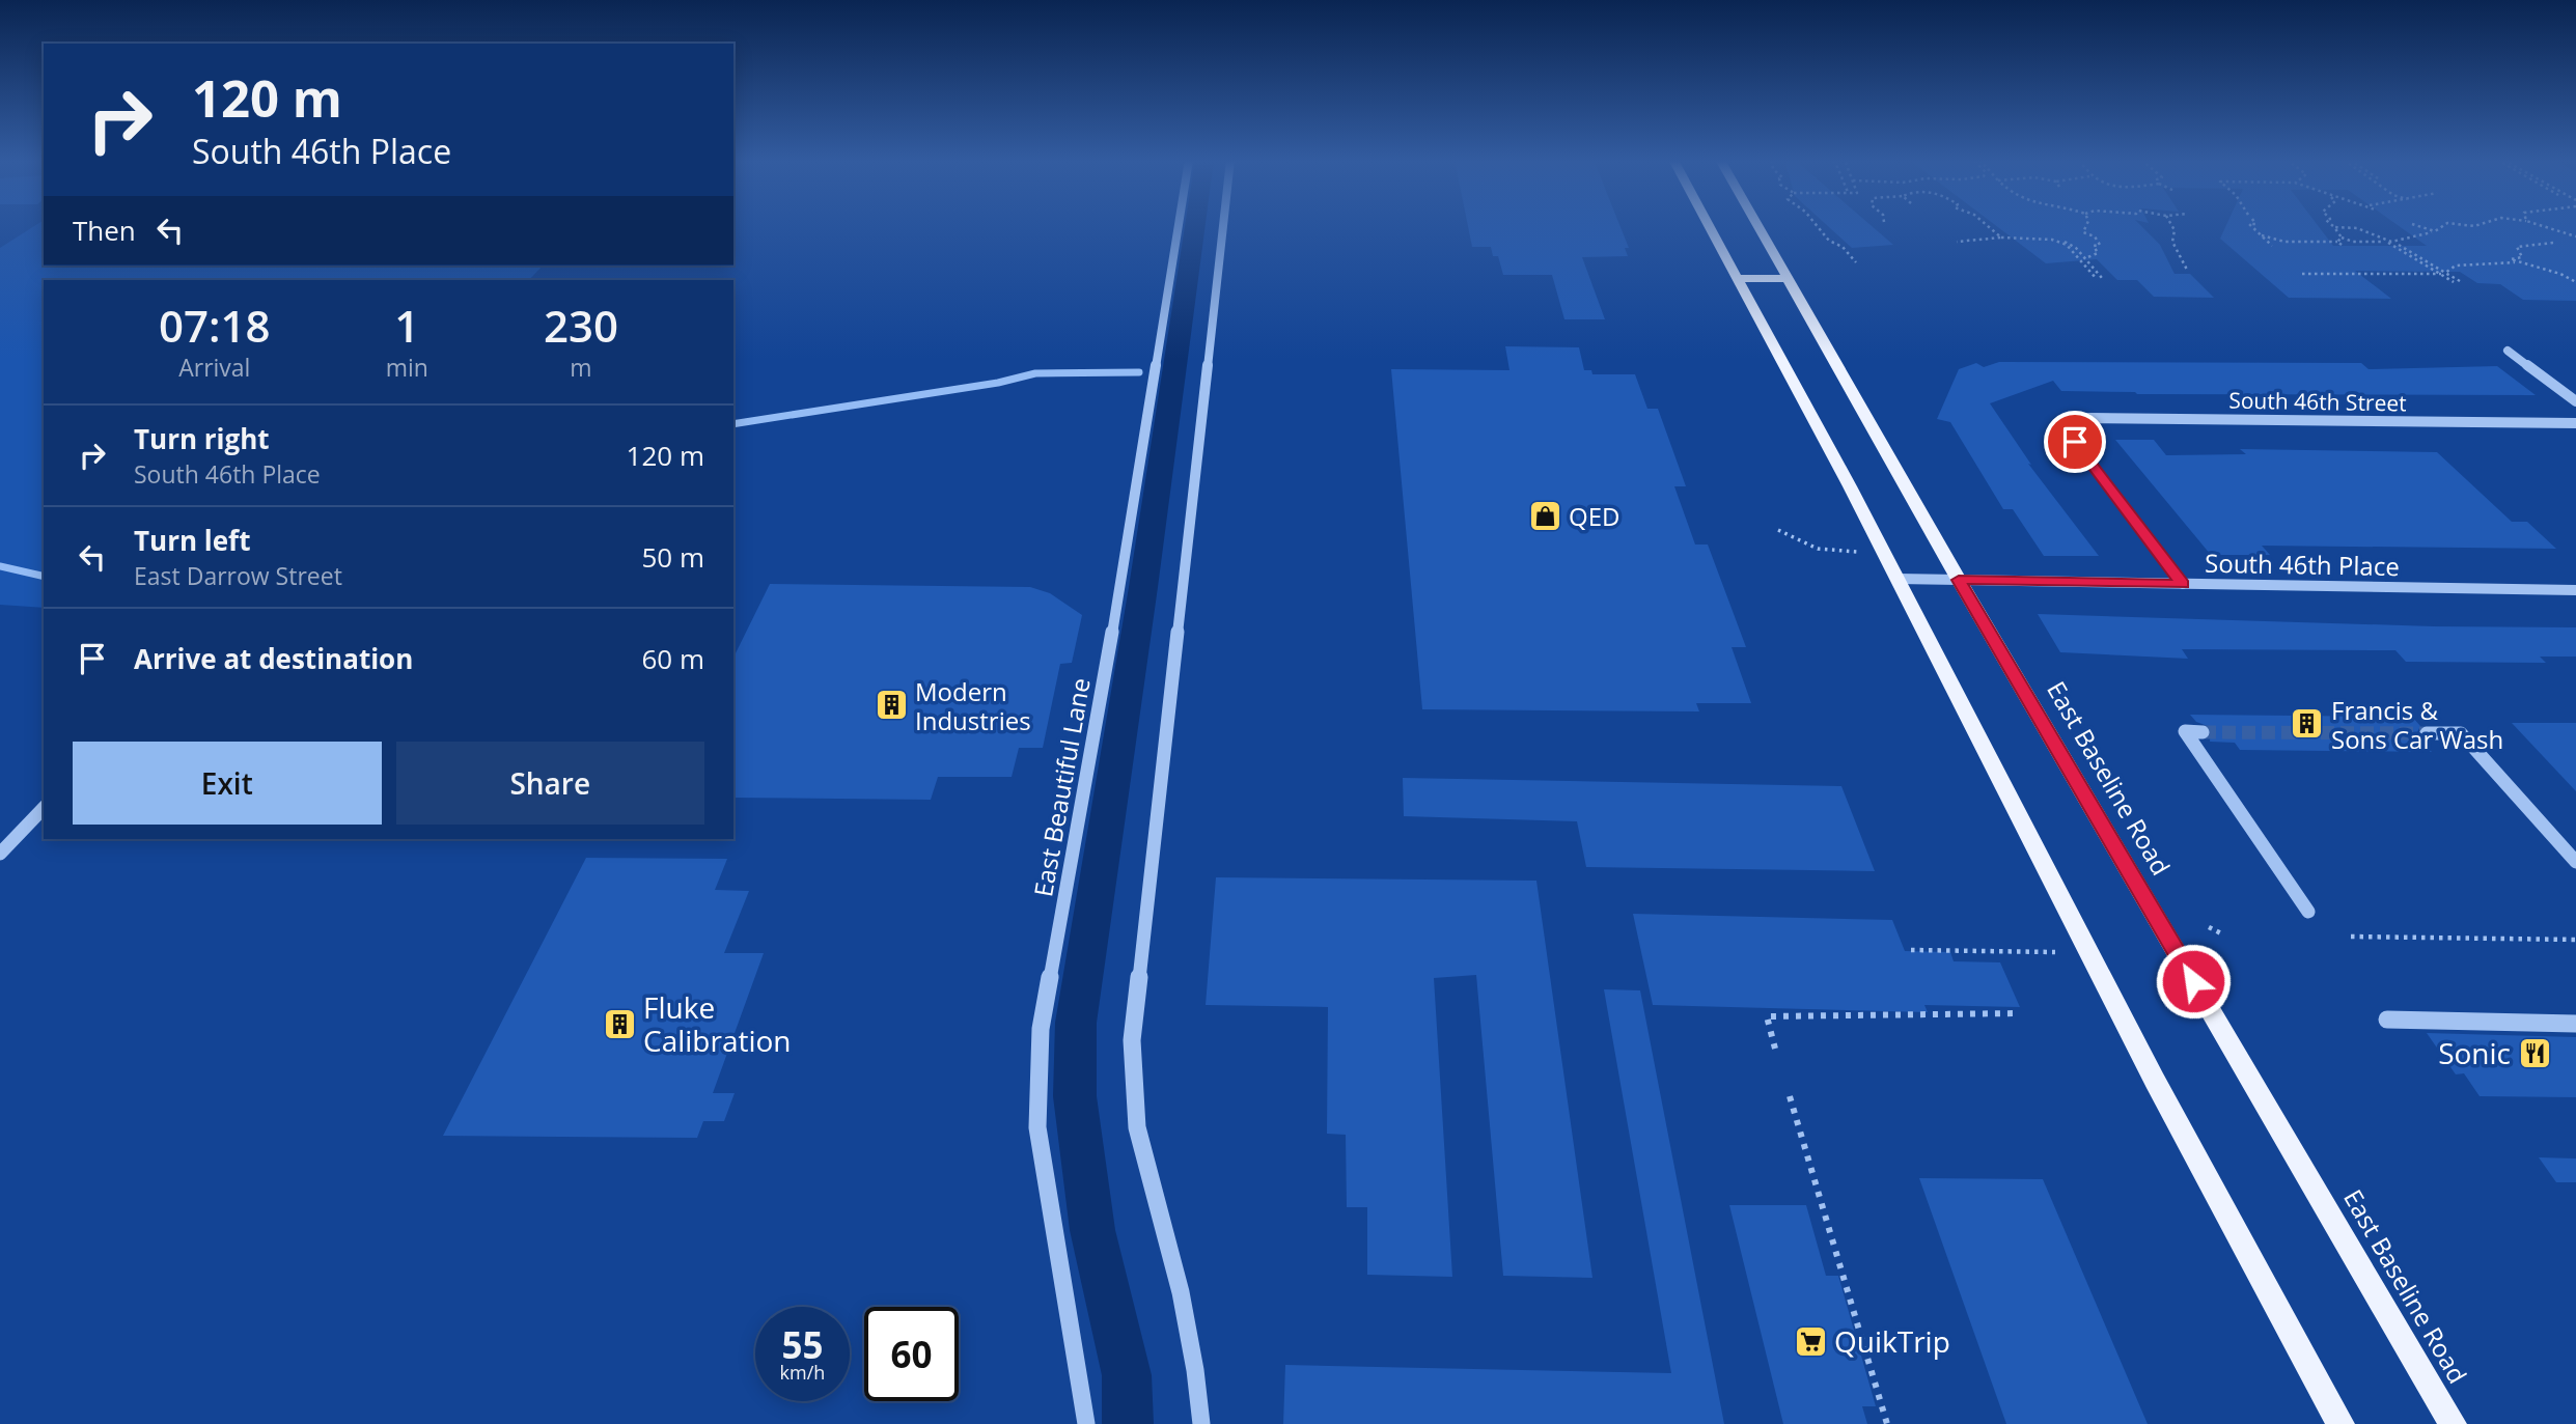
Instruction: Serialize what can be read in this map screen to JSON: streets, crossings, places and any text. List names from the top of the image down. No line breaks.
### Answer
{"streets":{"main road":["East Baseline Road"],"street":["South 46th Street","South 46th Place","East Beautiful Lane"]},"crossings":[["South 46th Street","South 46th Place"],["South 46th Place","East Baseline Road"]],"places":{"shop":["QED"],"building":["Modern Industries","Francis & Sons Car Wash","Fluke Calibration"],"restaurant":["Sonic"],"supermarket":["QuikTrip"]},"page":{"turn":["120 m","South 46th Place"],"then":"Then","eta":["07:18","Arrival","1","min","230","m"],"list":[{"name":"Turn right","note":"South 46th Place","value":"120 m"},{"name":"Turn left","note":"East Darrow Street","value":"50 m"},{"name":"Arrive at destination","value":"60 m"}],"buttons":["Exit","Share"],"speed":"55 km/h","limit":"60"}}
